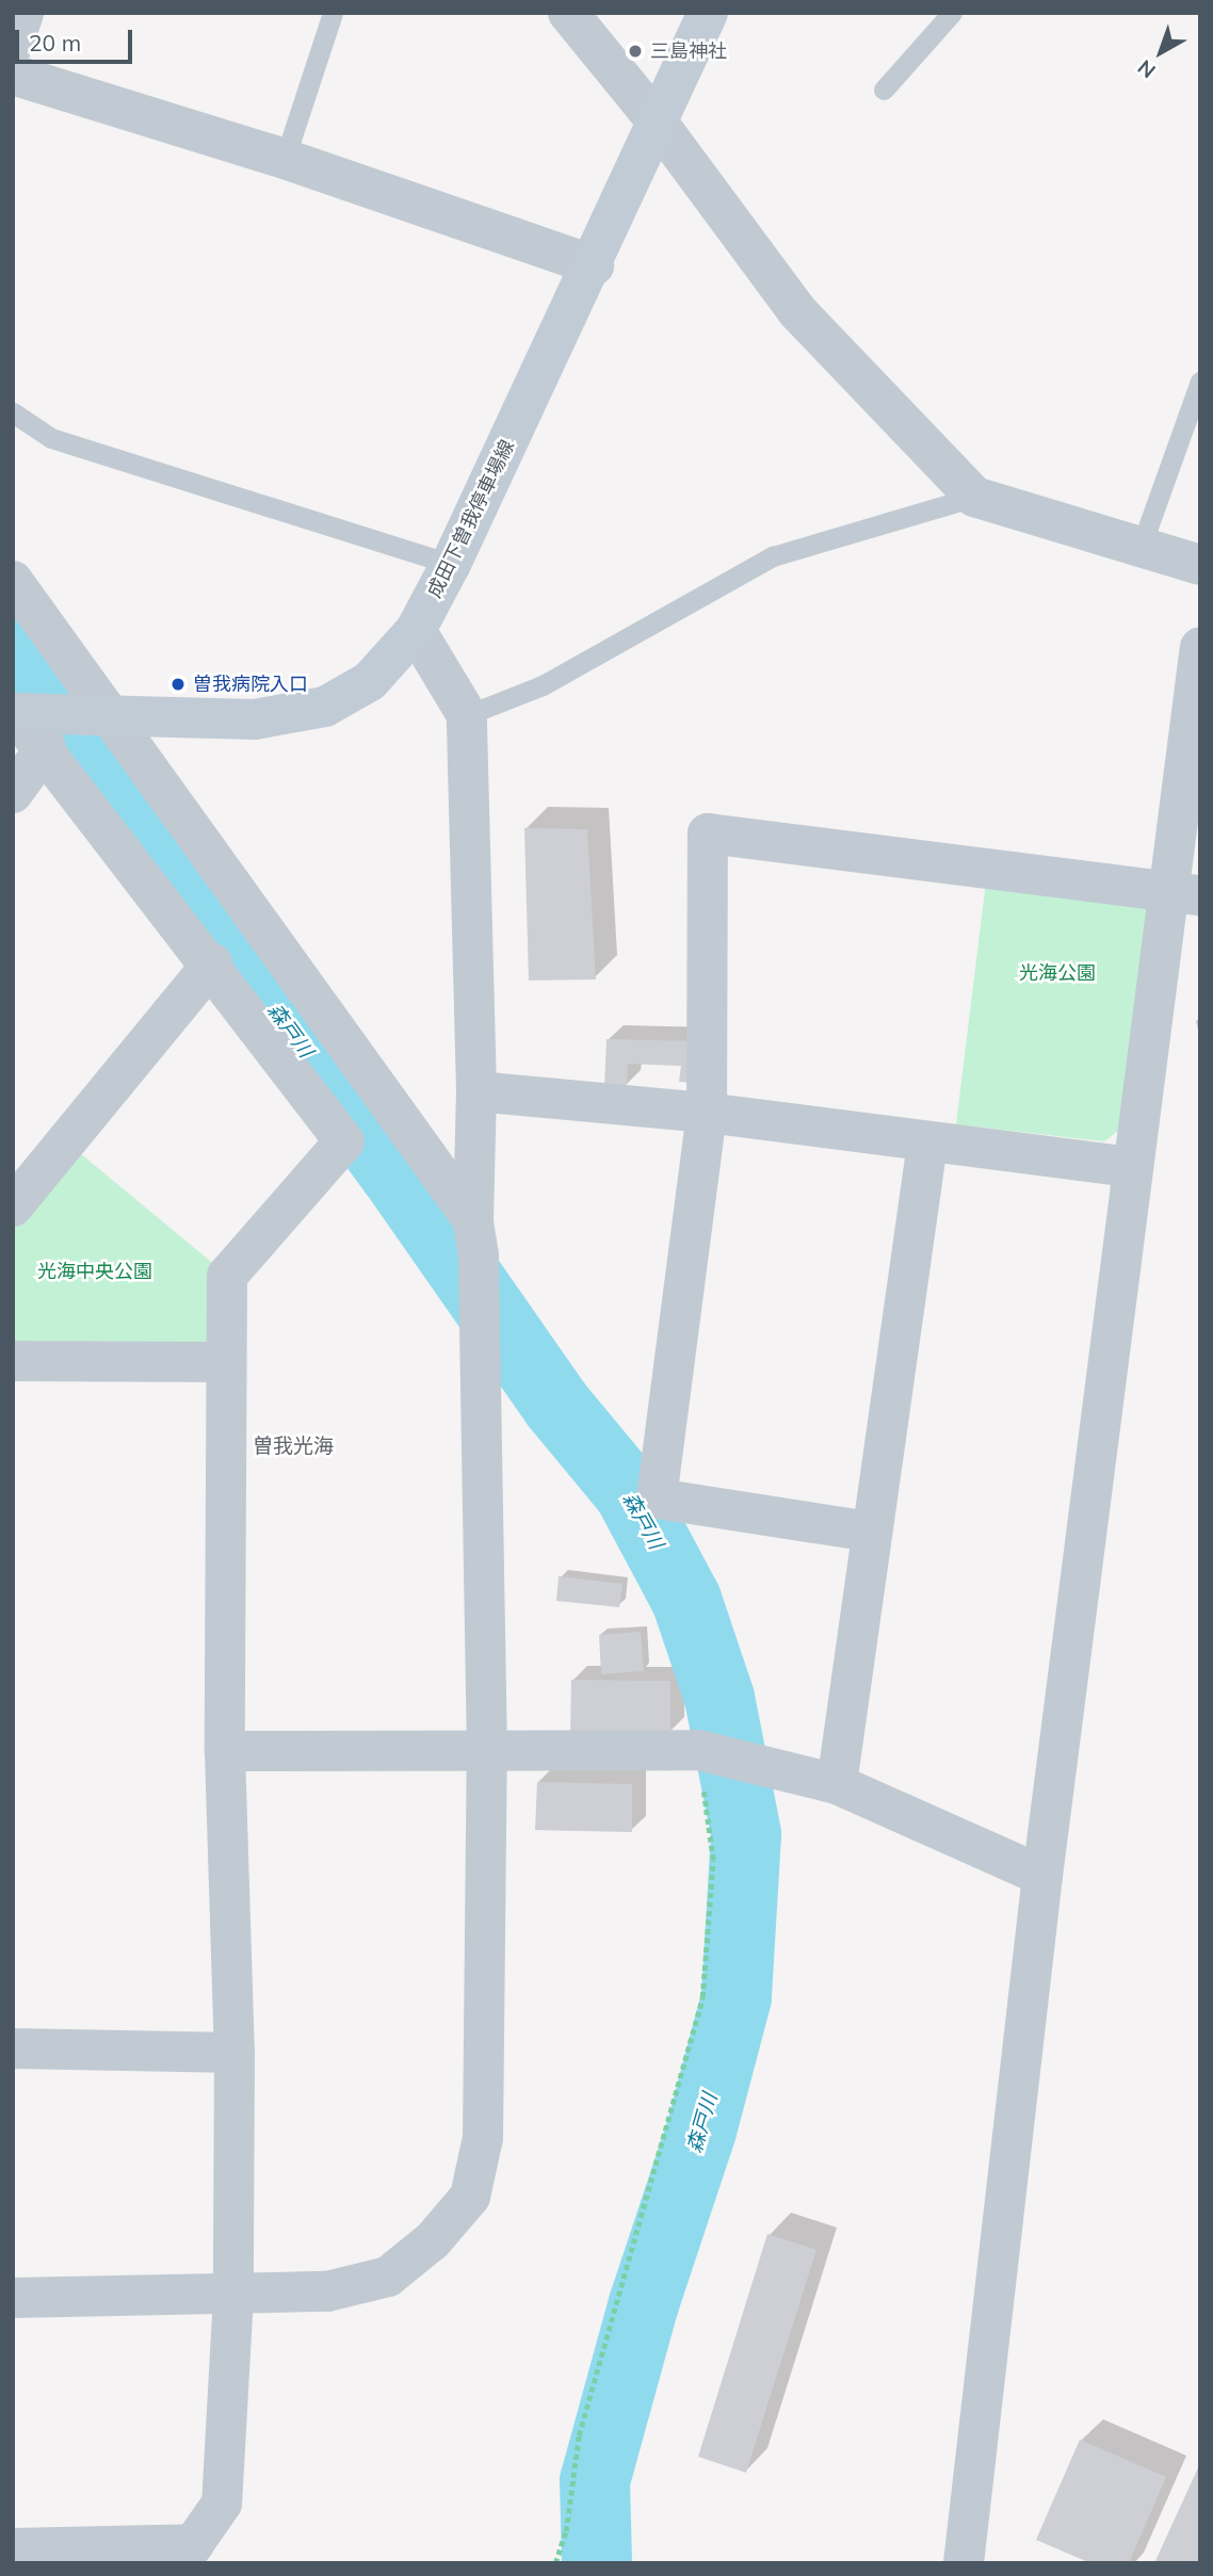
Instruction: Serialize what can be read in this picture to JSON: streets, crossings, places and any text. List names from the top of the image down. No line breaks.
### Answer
{"streets":{"main road":["成田下曽我停車場線"]},"districts":["曽我光海"],"water":["森戸川"],"parks":["光海公園","光海中央公園"],"places":["三島神社","曽我病院入口"],"scale_bar":"20 m","north":"bottom left"}
